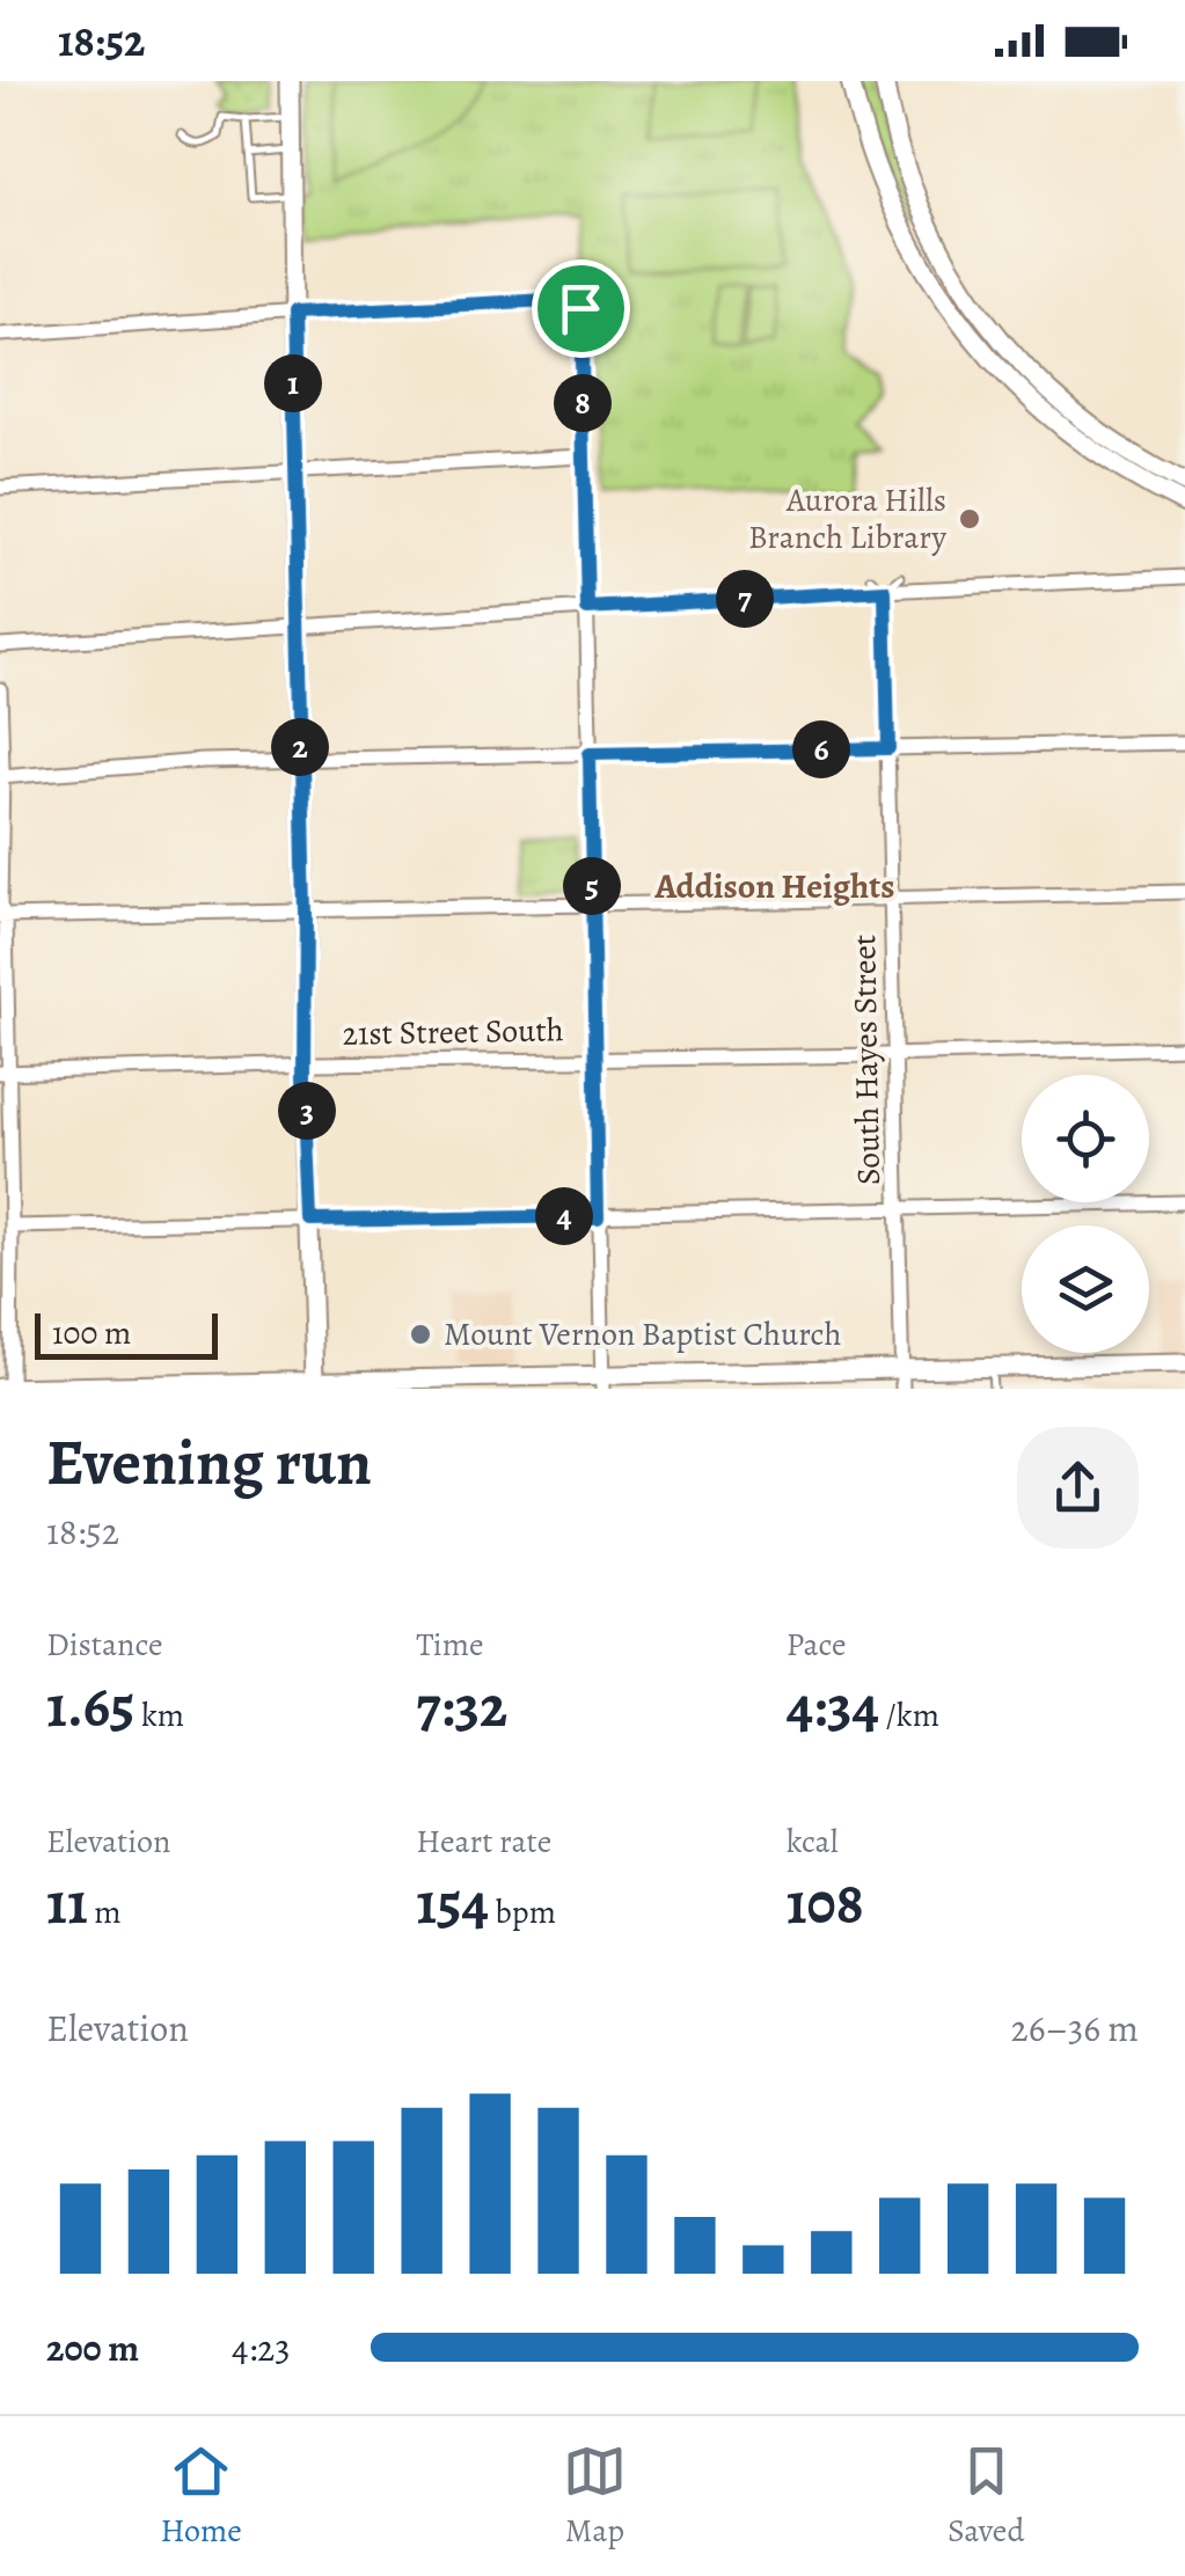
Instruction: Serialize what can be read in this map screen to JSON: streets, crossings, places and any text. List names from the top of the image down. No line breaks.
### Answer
{"streets":{"street":["21st Street South","South Hayes Street"]},"crossings":[["21st Street South","South Hayes Street"]],"districts":["Addison Heights"],"places":["Aurora Hills Branch Library","Mount Vernon Baptist Church"],"scale_bar":"100 m","page":{"status":"18:52","pins":["1","8","7","2","6","5","3","4"],"scale":"100 m","heading":["Evening run","18:52"],"stats":[["Distance","1.65 km"],["Time","7:32"],["Pace","4:34 /km"],["Elevation","11 m"],["Heart rate","154 bpm"],["kcal","108"]],"chart":["Elevation","26–36 m"],"list":[{"name":"200 m","note":"4:23"}],"tabs":["Home","Map","Saved"]}}
